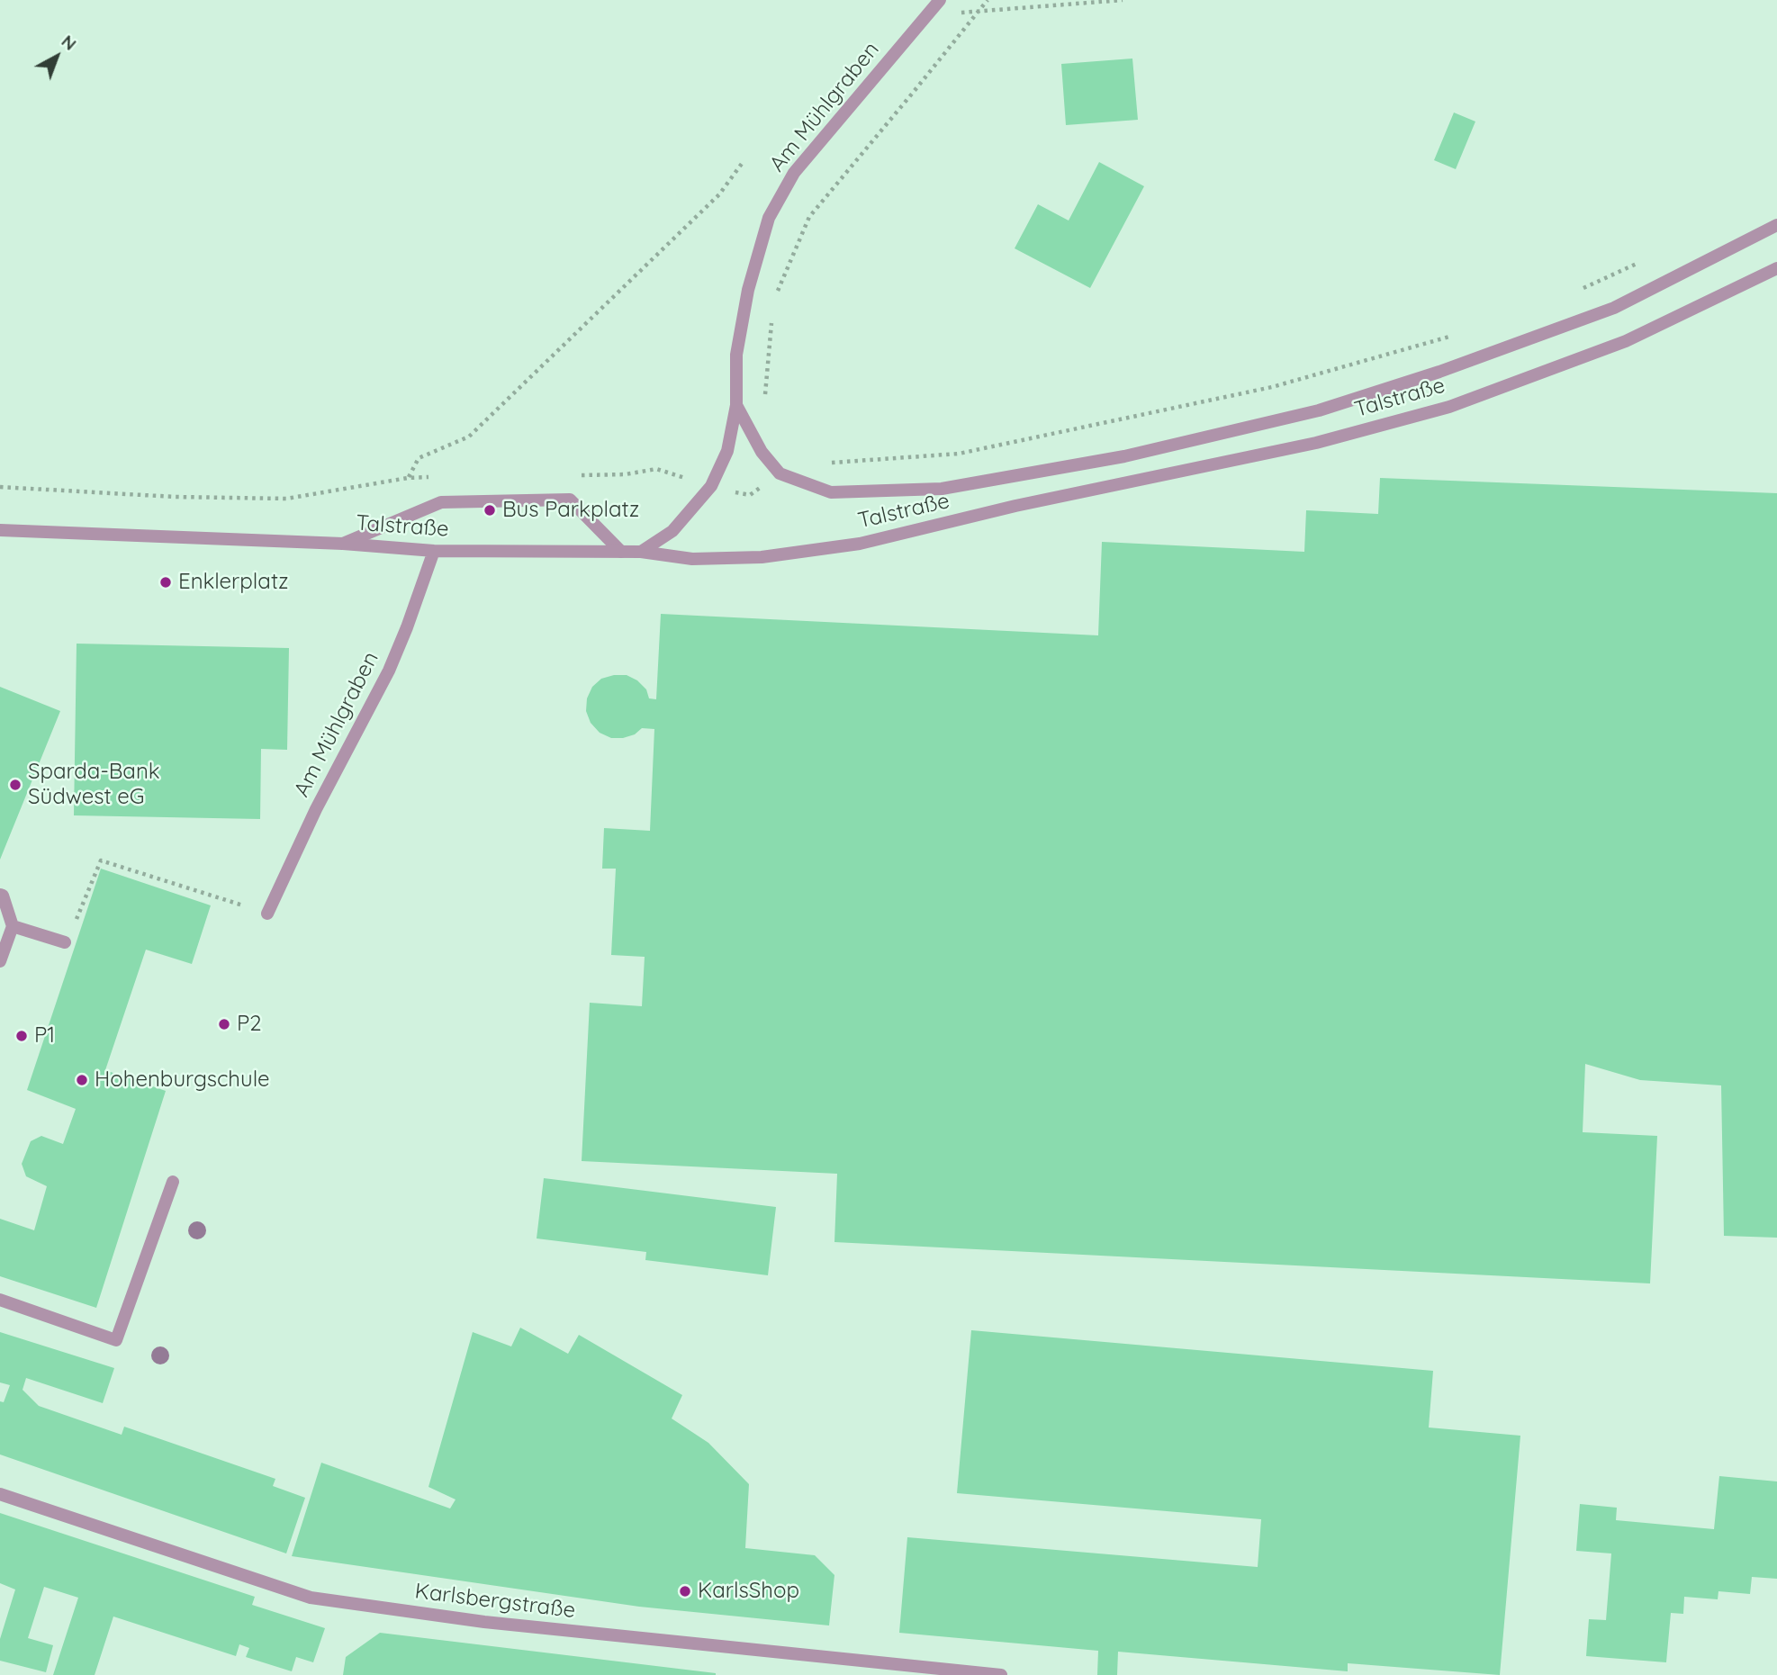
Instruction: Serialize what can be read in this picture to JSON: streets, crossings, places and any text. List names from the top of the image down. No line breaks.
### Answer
{"streets":{"street":["Am Mühlgraben","Talstraße","Karlsbergstraße"]},"crossings":[["Am Mühlgraben","Talstraße"]],"places":["Bus Parkplatz","Enklerplatz","Sparda-Bank Südwest eG","P2","P1","Hohenburgschule","KarlsShop"],"north":"top right"}
